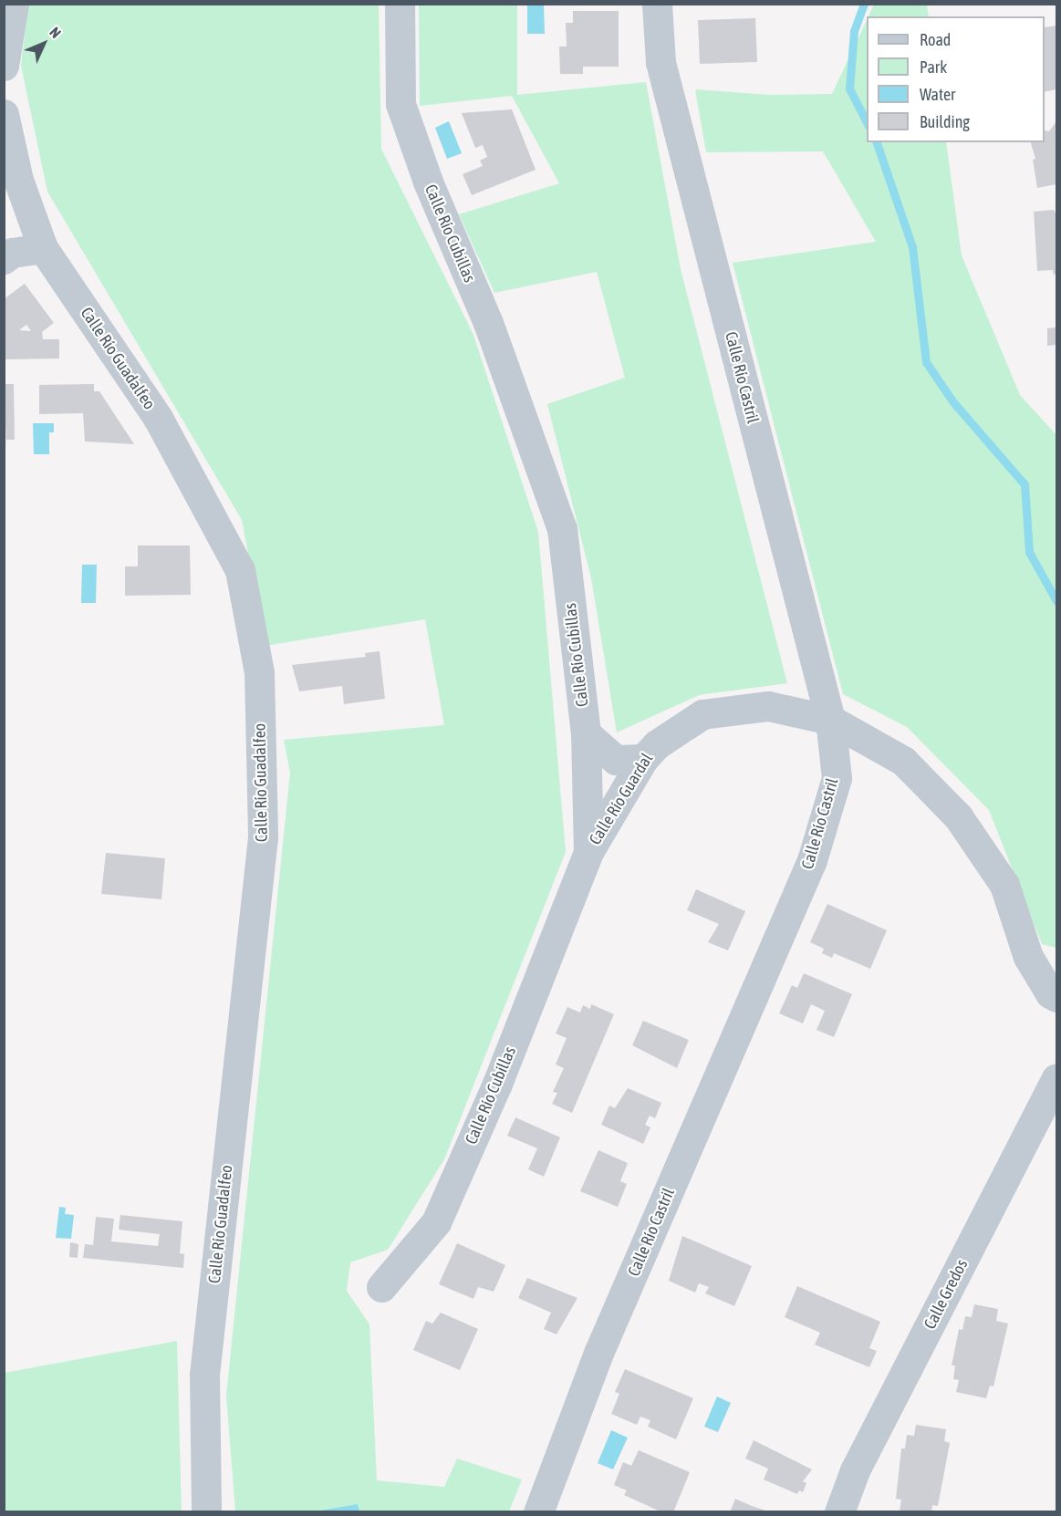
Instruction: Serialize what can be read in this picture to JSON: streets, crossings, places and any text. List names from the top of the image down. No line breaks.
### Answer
{"streets":{"street":["Calle Río Cubillas","Calle Río Guadalfeo","Calle Río Castril","Calle Río Guardal","Calle Gredos"]},"crossings":[["Calle Río Cubillas","Calle Río Guardal"],["Calle Río Castril","Calle Río Guardal"]],"legend":["Road","Park","Water","Building"],"north":"top right"}
